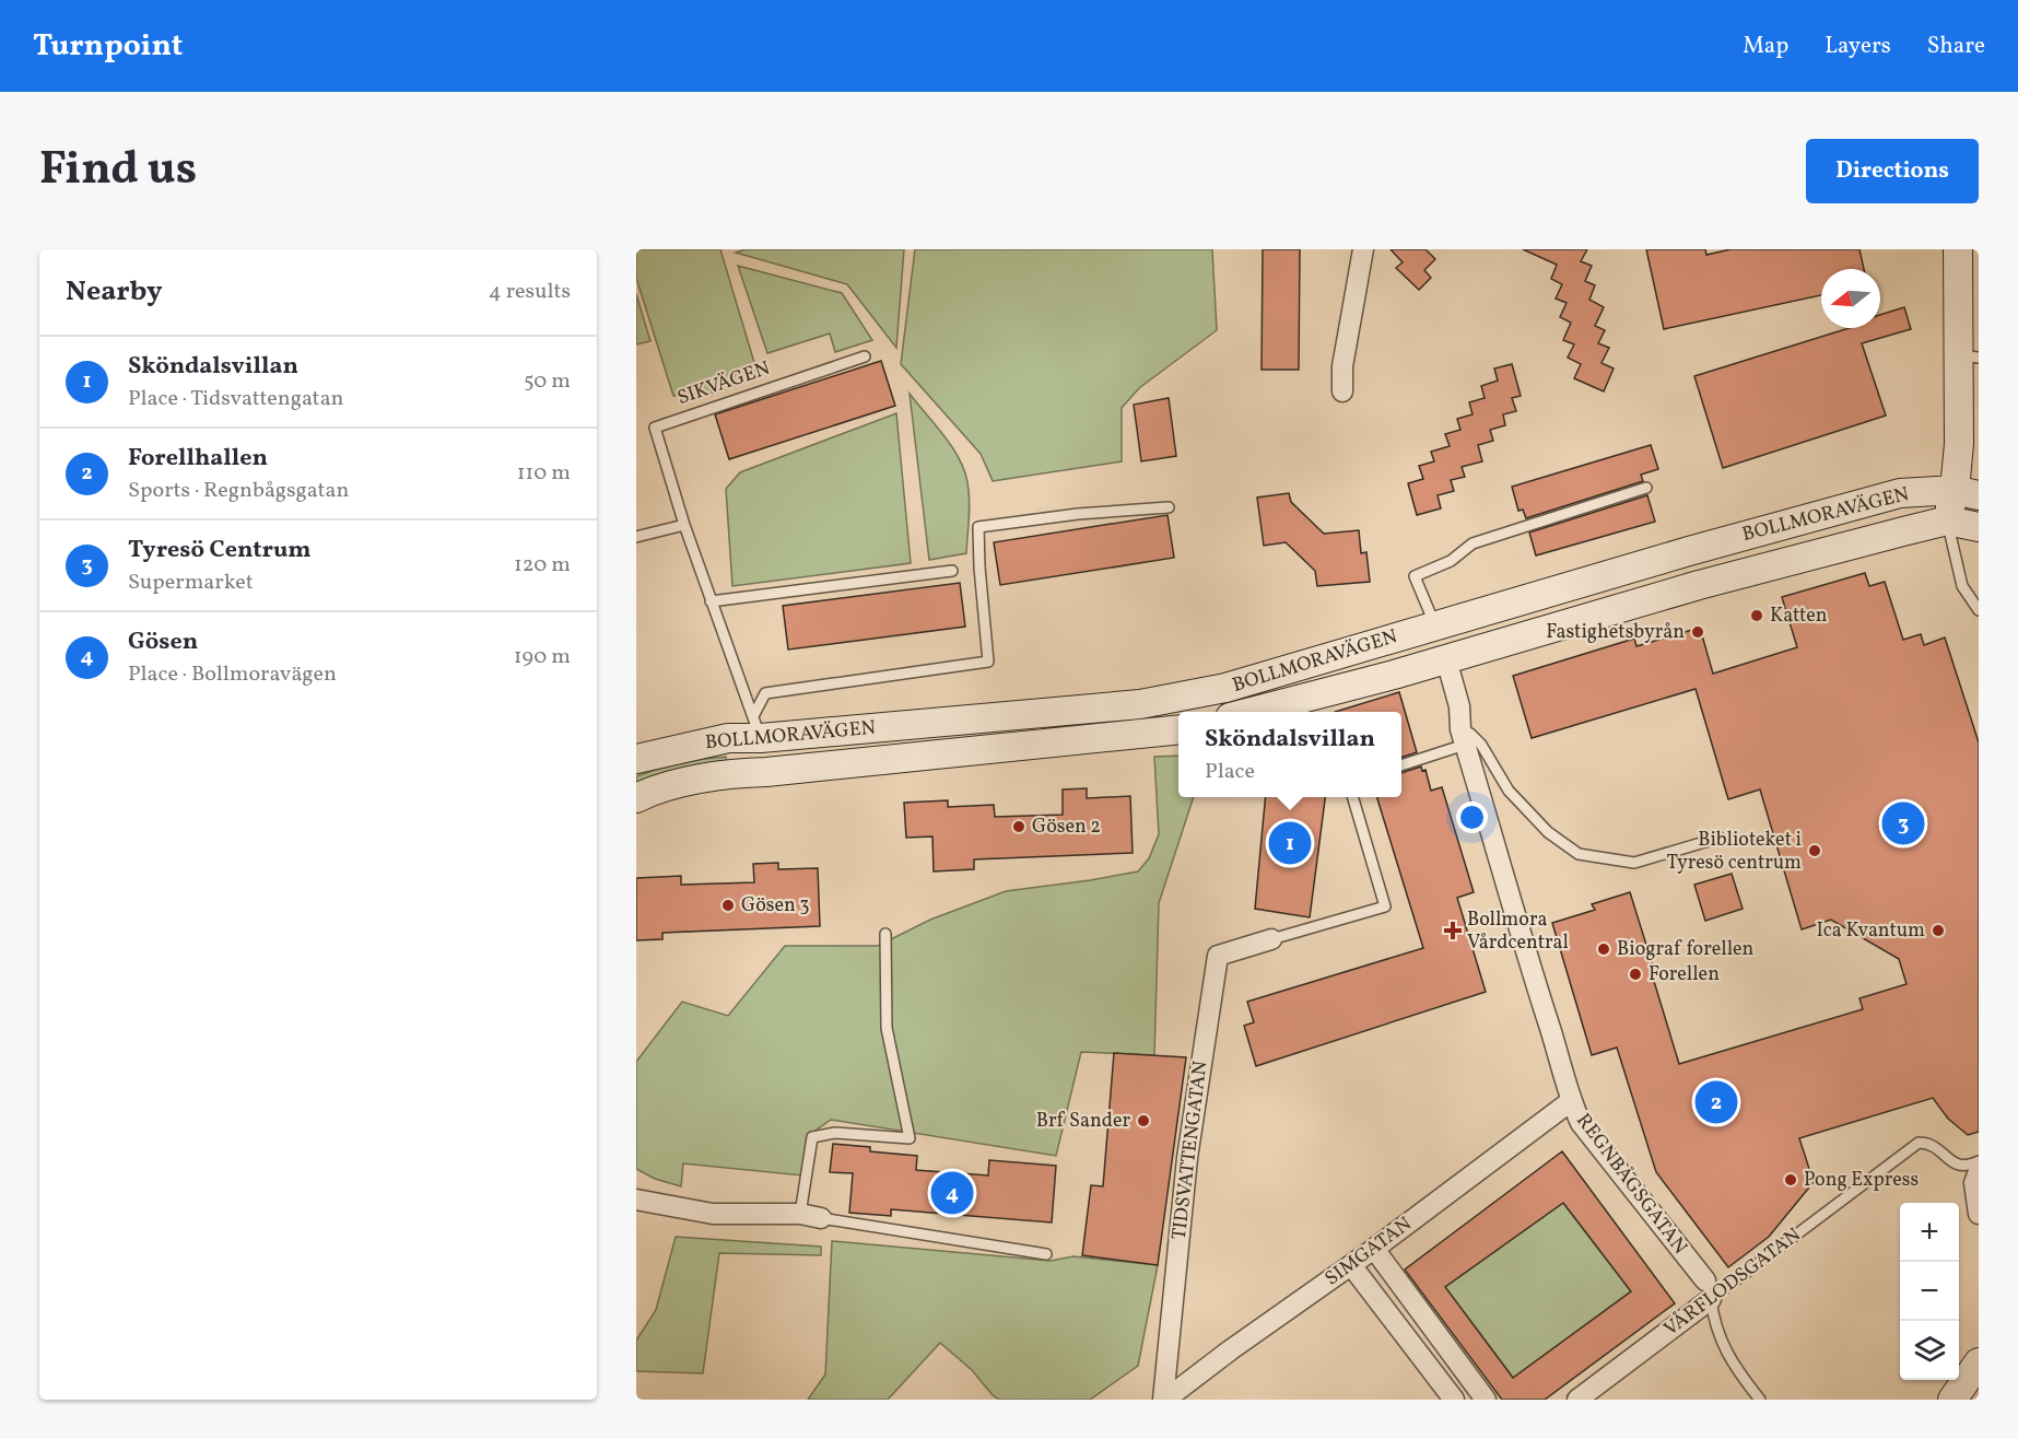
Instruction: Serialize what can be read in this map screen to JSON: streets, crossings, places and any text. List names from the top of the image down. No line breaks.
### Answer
{"streets":{"street":["BOLLMORAVÄGEN","TIDSVATTENGATAN","REGNBÅGSGATAN","SIMGATAN","VÅRFLODSGATAN"],"lane":["SIKVÄGEN"]},"crossings":[["SIKVÄGEN","BOLLMORAVÄGEN"],["BOLLMORAVÄGEN","REGNBÅGSGATAN"],["TIDSVATTENGATAN","SIMGATAN"],["REGNBÅGSGATAN","SIMGATAN"],["REGNBÅGSGATAN","VÅRFLODSGATAN"]],"places":{"other":["Katten","Fastighetsbyrån","Gösen 2","Biblioteket i Tyresö centrum","Gösen 3","Ica Kvantum","Biograf forellen","Forellen","Brf Sander","Pong Express"],"health":["Bollmora Vårdcentral"]},"north":"left","page":{"header":"Turnpoint","nav":["Map","Layers","Share"],"title":"Find us","buttons":"Directions","heading":["Nearby","4 results"],"list":[{"mark":"1","name":"Sköndalsvillan","note":"Place · Tidsvattengatan","value":"50 m"},{"mark":"2","name":"Forellhallen","note":"Sports · Regnbågsgatan","value":"110 m"},{"mark":"3","name":"Tyresö Centrum","note":"Supermarket","value":"120 m"},{"mark":"4","name":"Gösen","note":"Place · Bollmoravägen","value":"190 m"}],"popup":["Sköndalsvillan","Place"],"pins":["3","1","2","4"],"map_buttons":["+","−"]}}
